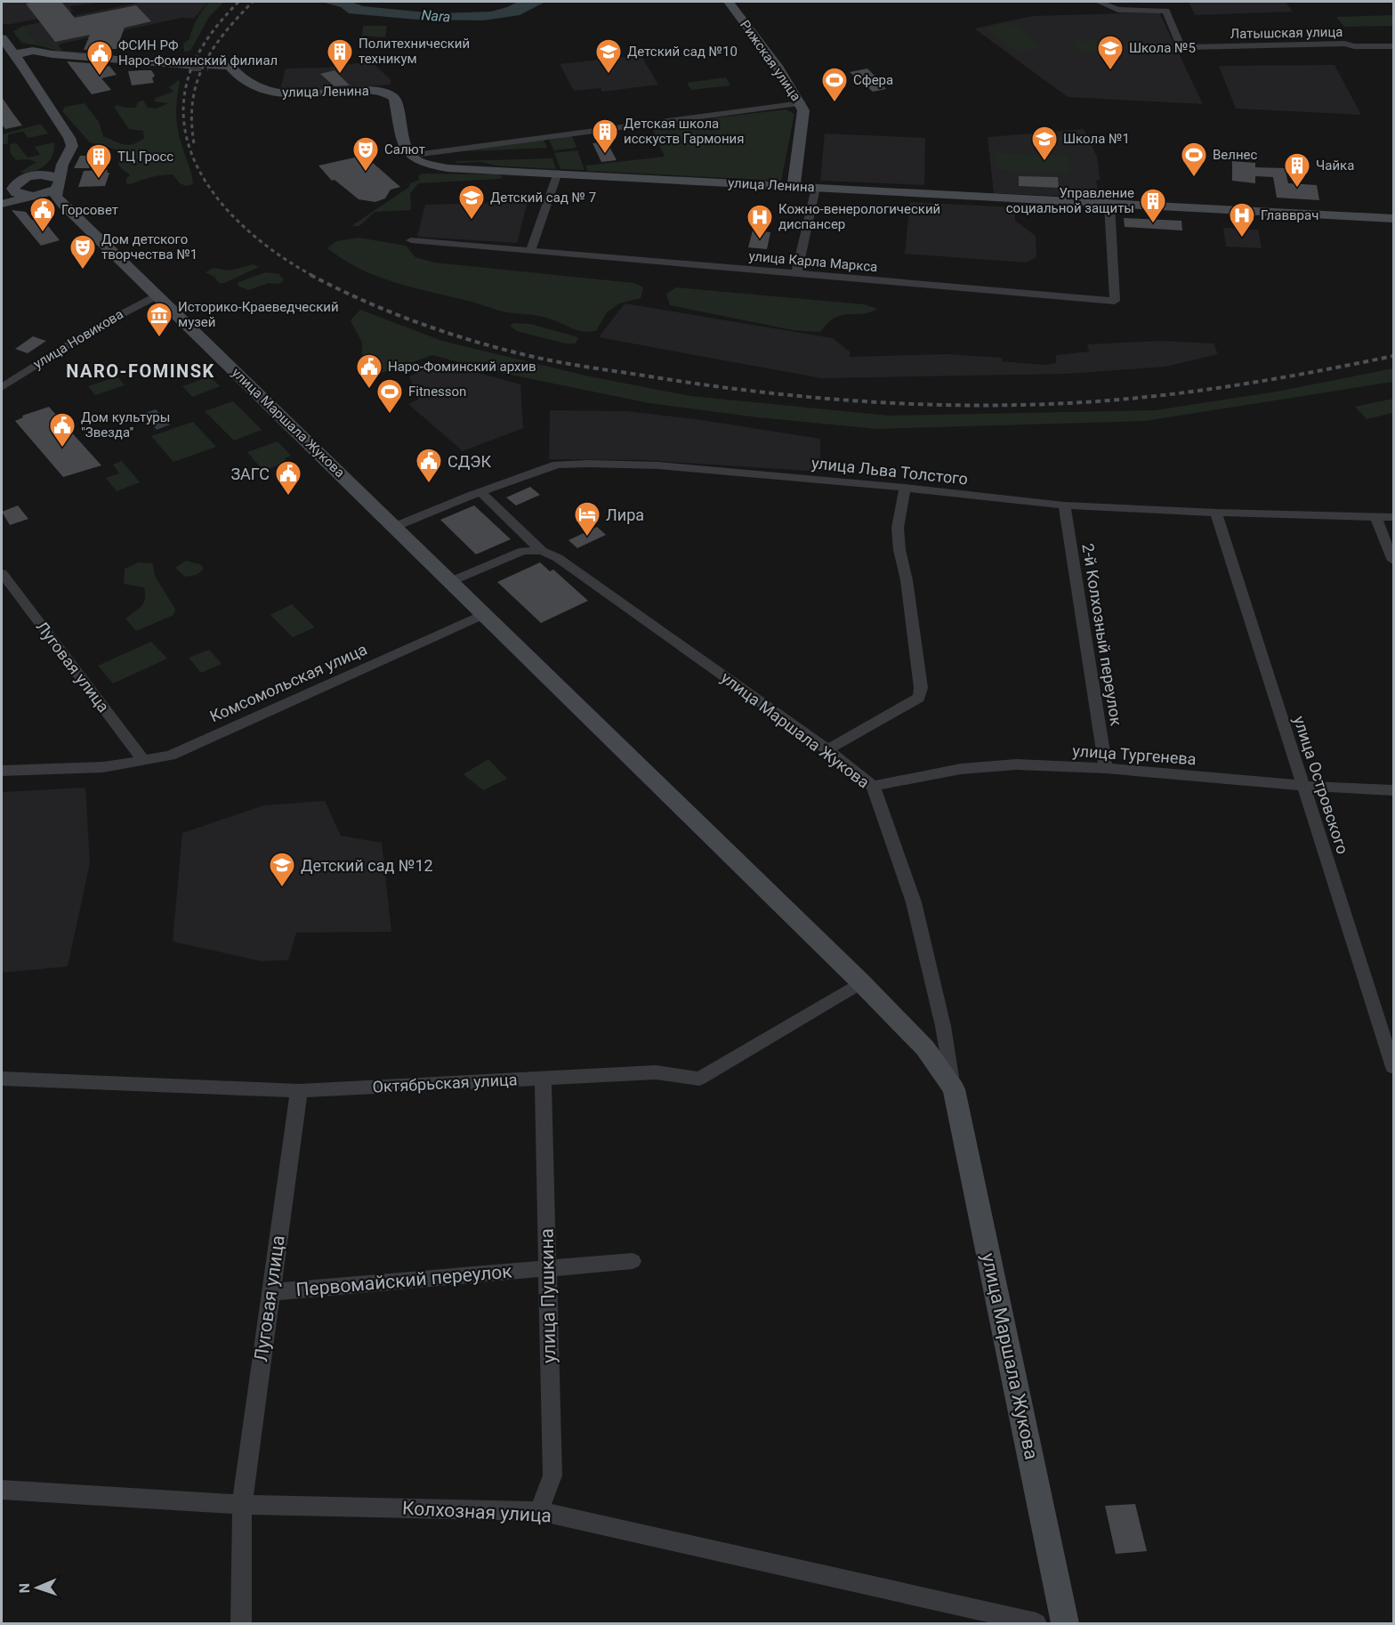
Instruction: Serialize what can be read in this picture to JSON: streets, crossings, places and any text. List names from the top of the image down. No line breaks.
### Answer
{"streets":{"street":["Латышская улица","Рижская улица","улица Ленина","улица Карла Маркса","улица Новикова","улица Маршала Жукова","улица Льва Толстого","2-й Колхозный переулок","Луговая улица","Комсомольская улица","улица Тургенева","улица Островского","Октябрьская улица","Первомайский переулок","улица Пушкина","Колхозная улица"]},"crossings":[["Рижская улица","улица Ленина"],["улица Ленина","улица Карла Маркса"],["улица Новикова","улица Маршала Жукова"],["улица Маршала Жукова","улица Льва Толстого"],["улица Маршала Жукова","Комсомольская улица"],["улица Маршала Жукова","улица Тургенева"],["улица Маршала Жукова","Октябрьская улица"],["улица Льва Толстого","2-й Колхозный переулок"],["улица Льва Толстого","улица Островского"],["2-й Колхозный переулок","улица Тургенева"],["Луговая улица","Комсомольская улица"],["Луговая улица","Октябрьская улица"],["Луговая улица","Первомайский переулок"],["Луговая улица","Колхозная улица"],["улица Тургенева","улица Островского"],["Октябрьская улица","улица Пушкина"],["Первомайский переулок","улица Пушкина"],["улица Пушкина","Колхозная улица"]],"districts":["NARO-FOMINSK"],"water":["Nara"],"places":{"school or university":["Школа №5","Детский сад №10","Школа №1","Детский сад № 7","Детский сад №12"],"building":["Политехнический техникум","Детская школа исскуств Гармония","ТЦ Гросс","Чайка","Управление социальной защиты"],"public building":["ФСИН РФ Наро-Фоминский филиал","Горсовет","Наро-Фоминский архив","Дом культуры \"Звезда\"","СДЭК","ЗАГС"],"sports":["Сфера","Велнес","Fitnesson"],"theatre":["Салют","Дом детского творчества №1"],"hospital":["Главврач","Кожно-венерологический диспансер"],"museum":["Историко-Краеведческий музей"],"hotel":["Лира"]},"north":"left"}
